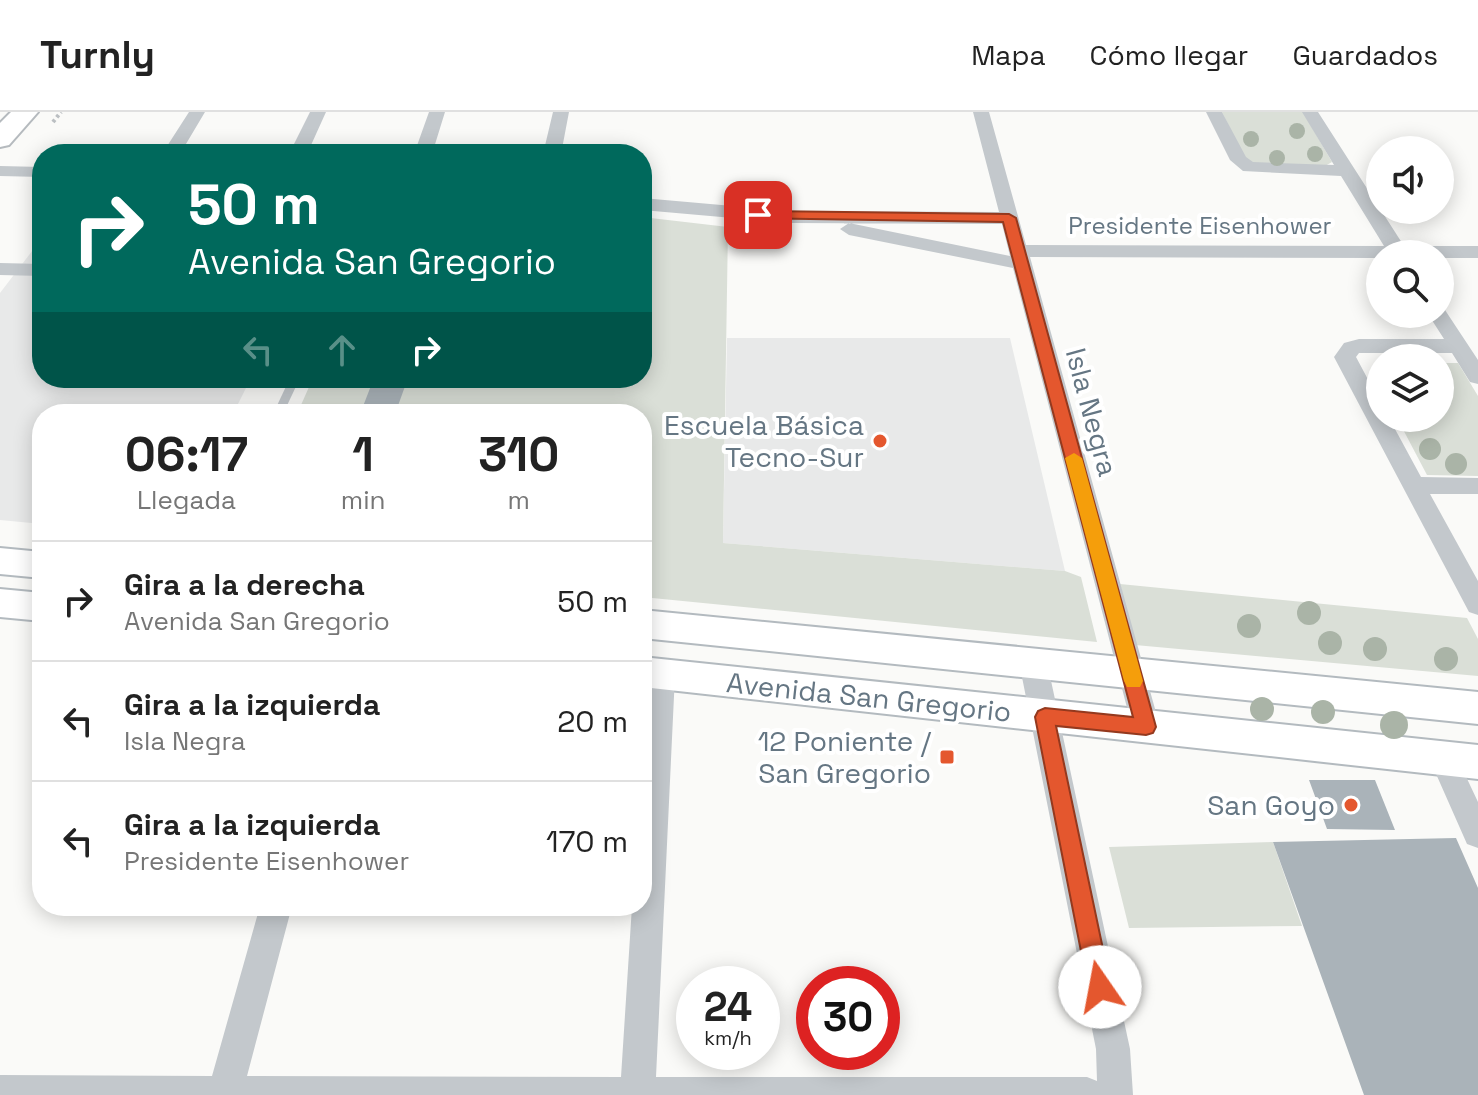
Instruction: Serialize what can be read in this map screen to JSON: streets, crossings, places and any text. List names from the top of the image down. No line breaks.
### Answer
{"streets":{"main road":["Avenida San Gregorio"],"street":["Presidente Eisenhower","Isla Negra"]},"crossings":[["Presidente Eisenhower","Isla Negra"],["Isla Negra","Avenida San Gregorio"]],"places":{"other":["Escuela Básica Tecno-Sur","San Goyo"],"transit":["12 Poniente / San Gregorio"]},"page":{"header":"Turnly","nav":["Mapa","Cómo llegar","Guardados"],"turn":["50 m","Avenida San Gregorio"],"eta":["06:17","Llegada","1","min","310","m"],"list":[{"name":"Gira a la derecha","note":"Avenida San Gregorio","value":"50 m"},{"name":"Gira a la izquierda","note":"Isla Negra","value":"20 m"},{"name":"Gira a la izquierda","note":"Presidente Eisenhower","value":"170 m"}],"speed":"24 km/h","limit":"30"}}
